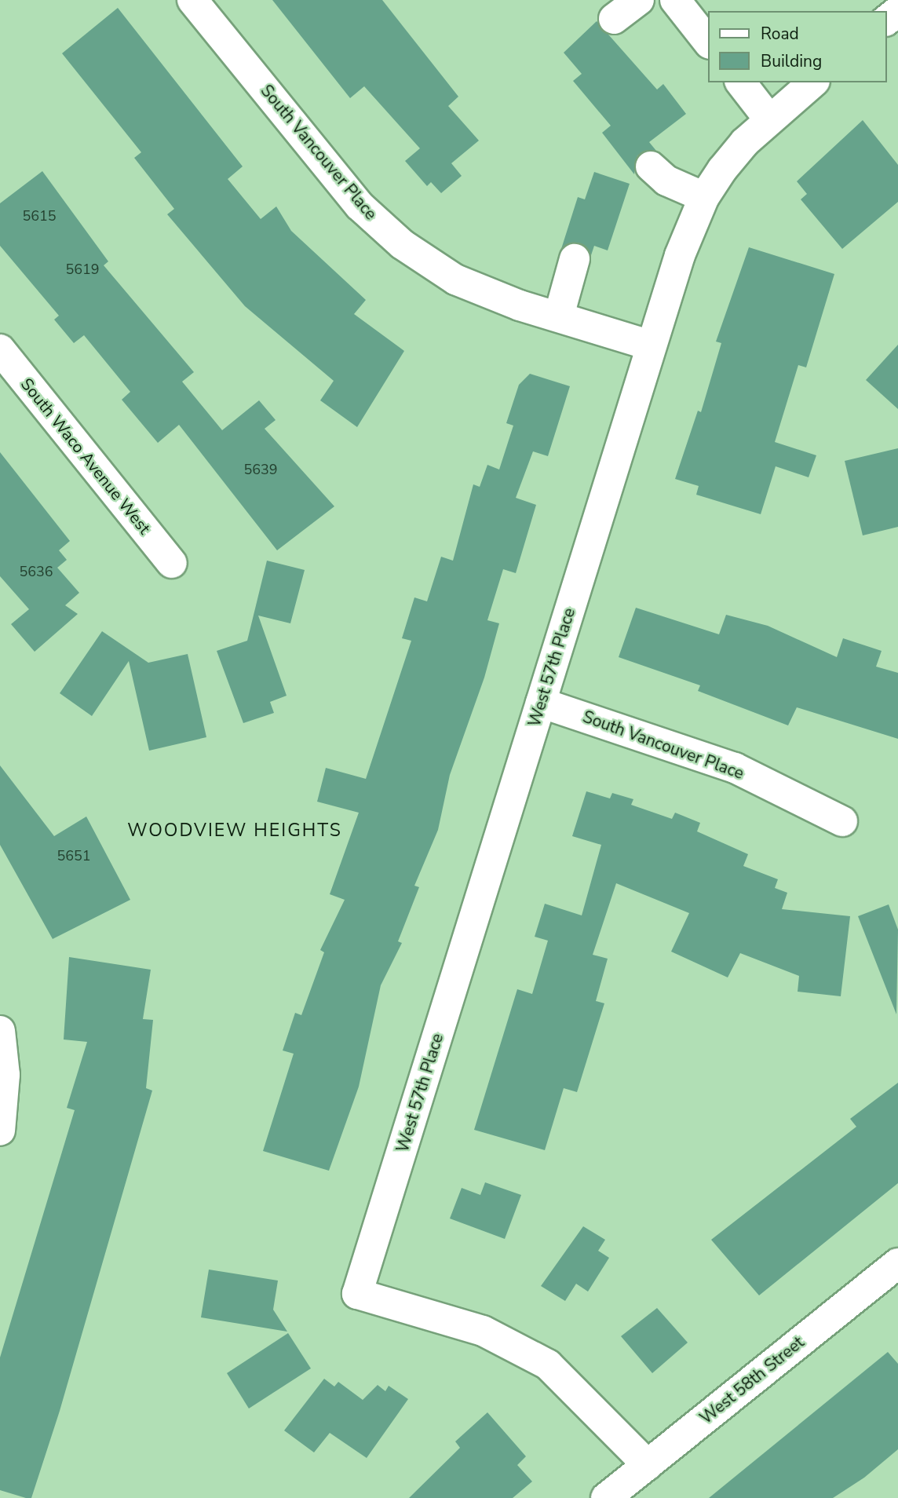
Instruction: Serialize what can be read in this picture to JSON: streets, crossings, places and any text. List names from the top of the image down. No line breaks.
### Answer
{"streets":{"street":["South Vancouver Place","South Waco Avenue West","West 57th Place","West 58th Street"]},"crossings":[["South Vancouver Place","West 57th Place"],["West 57th Place","West 58th Street"]],"districts":["WOODVIEW HEIGHTS"],"house_numbers":["5615","5619","5639","5636","5651"],"legend":["Road","Building"]}
